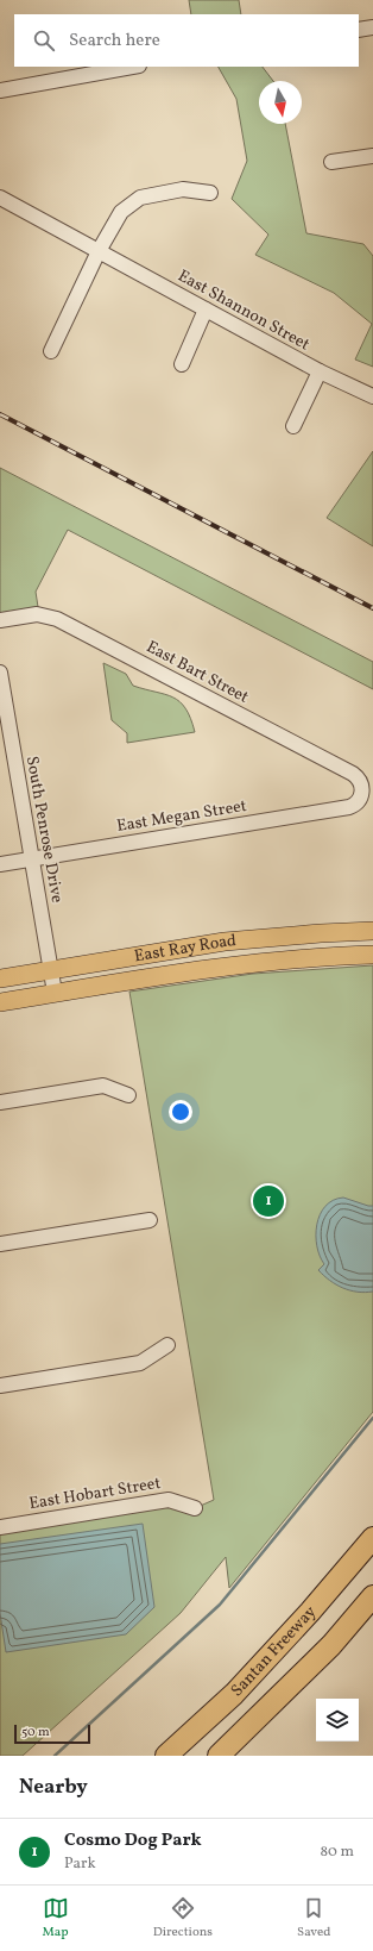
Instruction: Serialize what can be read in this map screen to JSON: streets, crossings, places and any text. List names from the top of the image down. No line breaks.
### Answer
{"streets":{"highway":["Santan Freeway"],"main road":["East Ray Road"],"street":["East Shannon Street","East Bart Street","East Megan Street","South Penrose Drive","East Hobart Street"]},"crossings":[["East Bart Street","East Megan Street"],["East Megan Street","South Penrose Drive"],["South Penrose Drive","East Ray Road"]],"scale_bar":"50 m","north":"bottom","page":{"search":"Search here","pins":"1","scale":"50 m","heading":"Nearby","list":[{"mark":"1","name":"Cosmo Dog Park","note":"Park","value":"80 m"}],"nav":["Map","Directions","Saved"]}}
